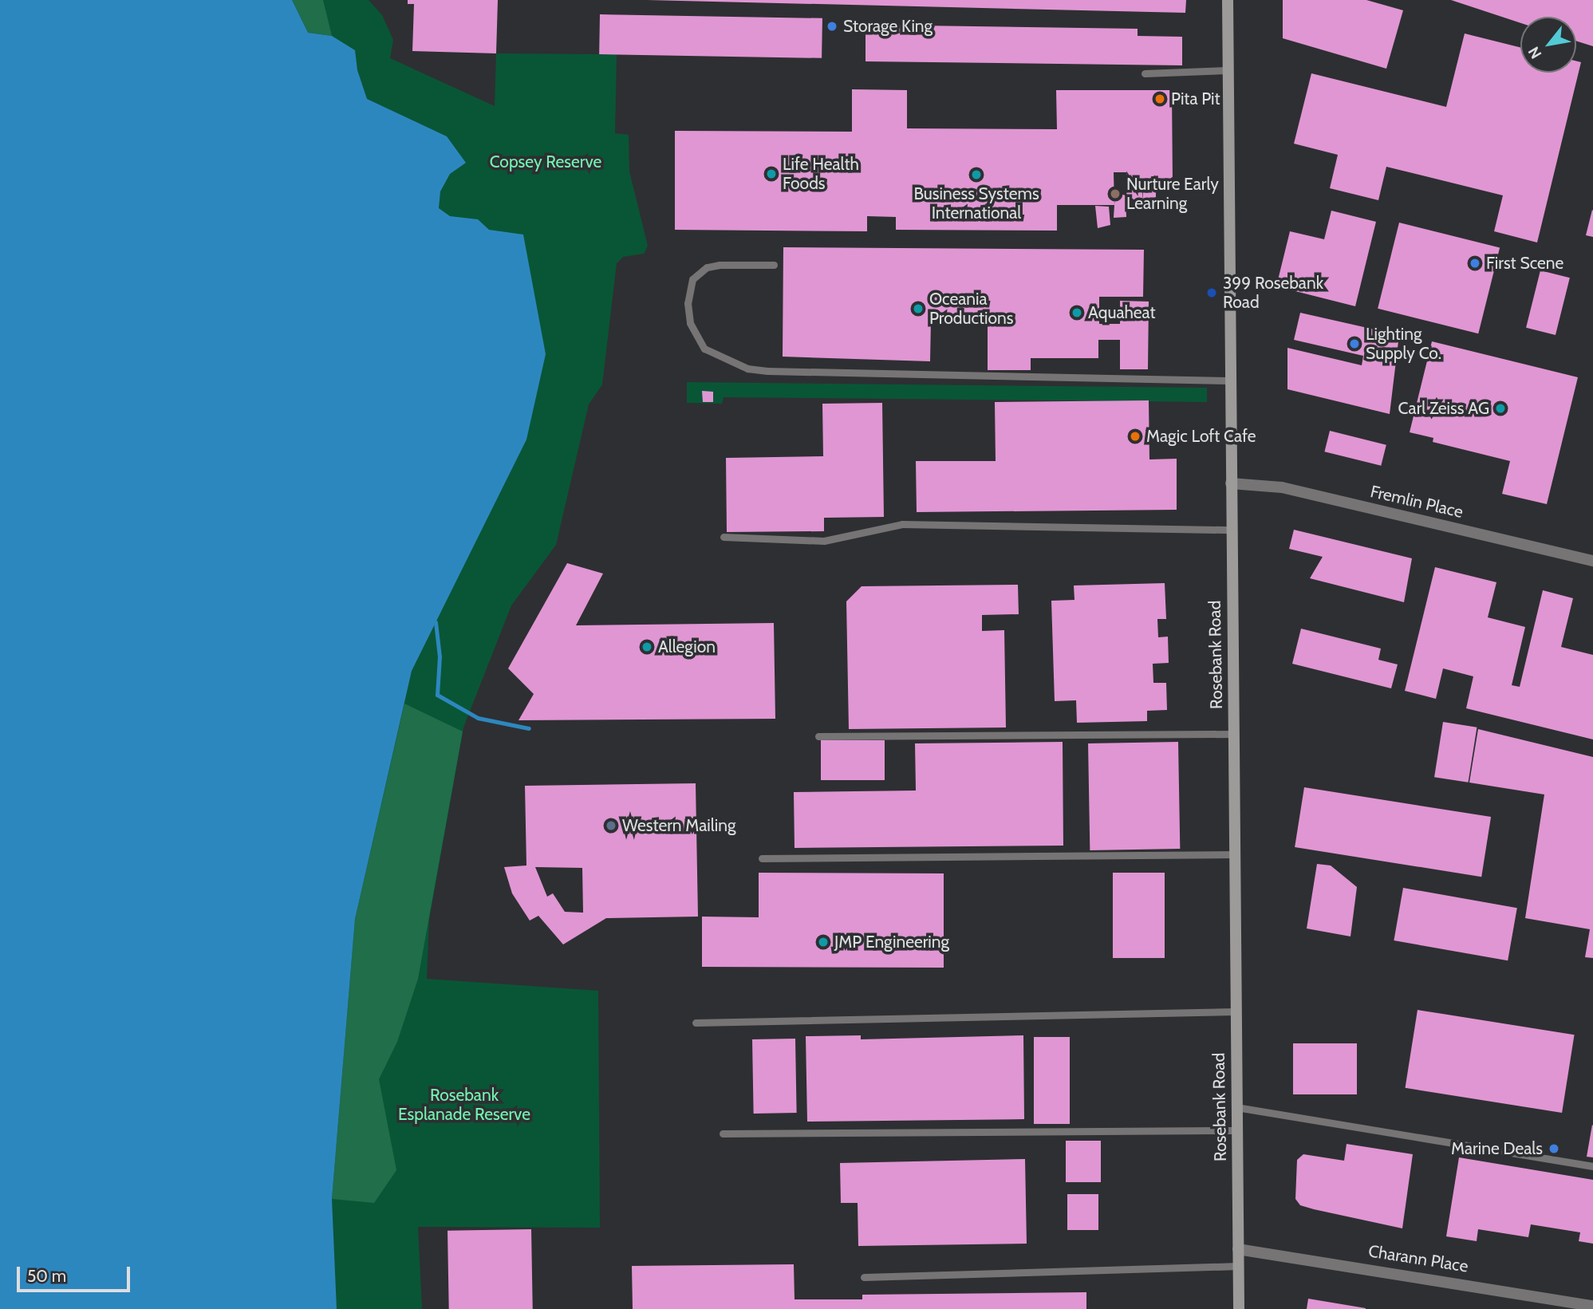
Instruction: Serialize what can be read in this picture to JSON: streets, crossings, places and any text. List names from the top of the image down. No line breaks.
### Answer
{"streets":{"main road":["Rosebank Road"],"street":["Fremlin Place","Charann Place"]},"crossings":[["Fremlin Place","Rosebank Road"],["Rosebank Road","Charann Place"]],"parks":["Copsey Reserve","Rosebank Esplanade Reserve"],"places":["Storage King","Pita Pit","Life Health Foods","Business Systems International","Nurture Early Learning","First Scene","399 Rosebank Road","Oceania Productions","Aquaheat","Lighting Supply Co.","Carl Zeiss AG","Magic Loft Cafe","Allegion","Western Mailing","JMP Engineering","Marine Deals"],"scale_bar":"50 m","north":"bottom left"}
